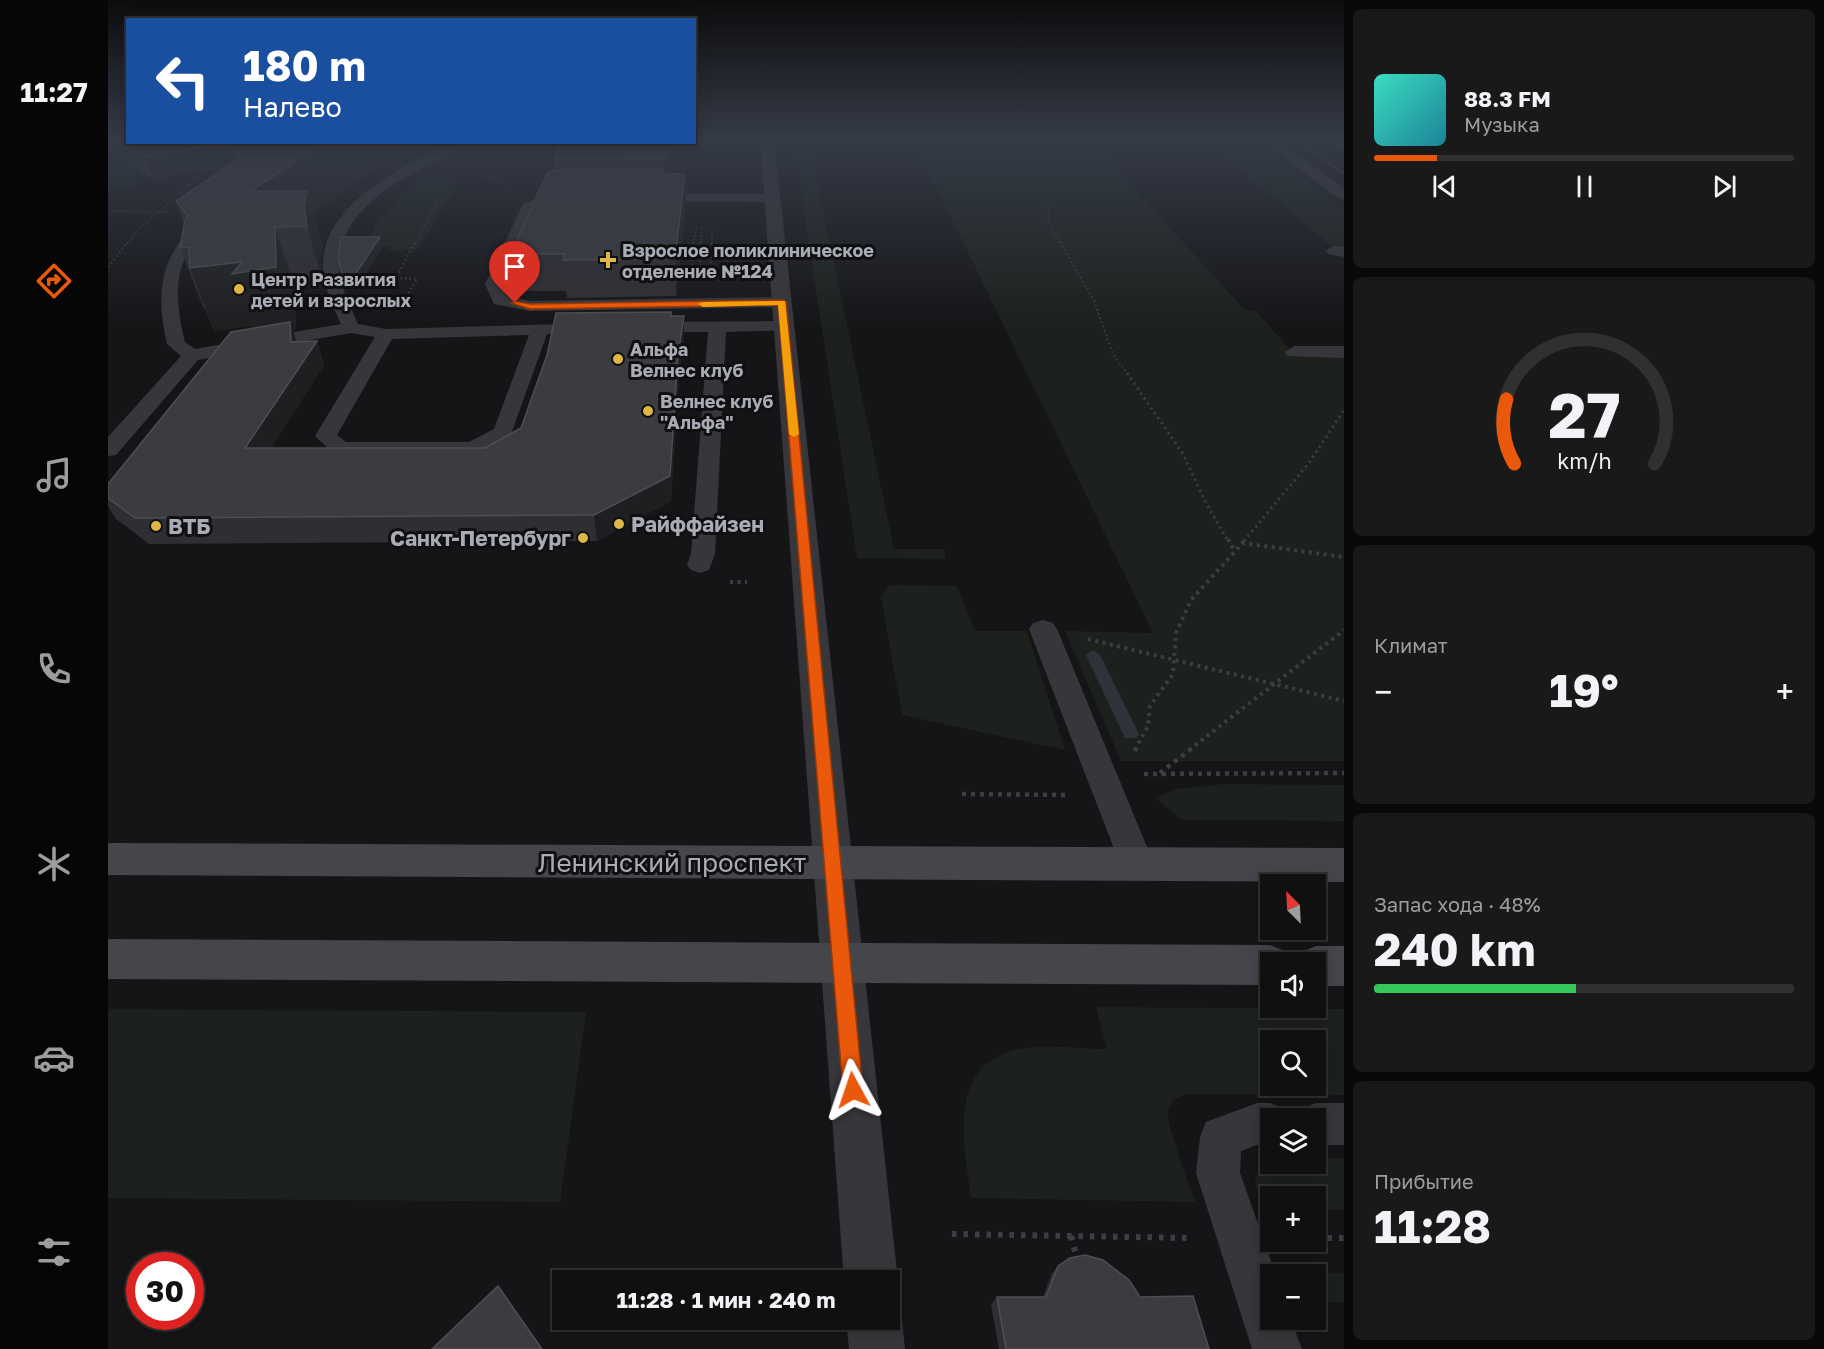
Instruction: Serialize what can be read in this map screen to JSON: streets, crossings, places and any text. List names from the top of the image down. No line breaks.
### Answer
{"streets":{"main road":["Ленинский проспект"]},"places":{"health":["Взрослое поликлиническое отделение №124"],"other":["Центр Развития детей и взрослых","Альфа Велнес клуб","Велнес клуб \"Альфа\"","Райффайзен","ВТБ","Санкт-Петербург"]},"north":"top left","page":{"tabs":"11:27","turn":["180 m","Налево"],"song":["88.3 FM","Музыка"],"tile":["Климат",["Запас хода · 48%","240 km"],["Прибытие","11:28"]],"heat":["−","19°","+"],"map_buttons":["+","−"],"limit":"30","trip":"11:28 · 1 мин · 240 m","gauge":["27","km/h"]}}
